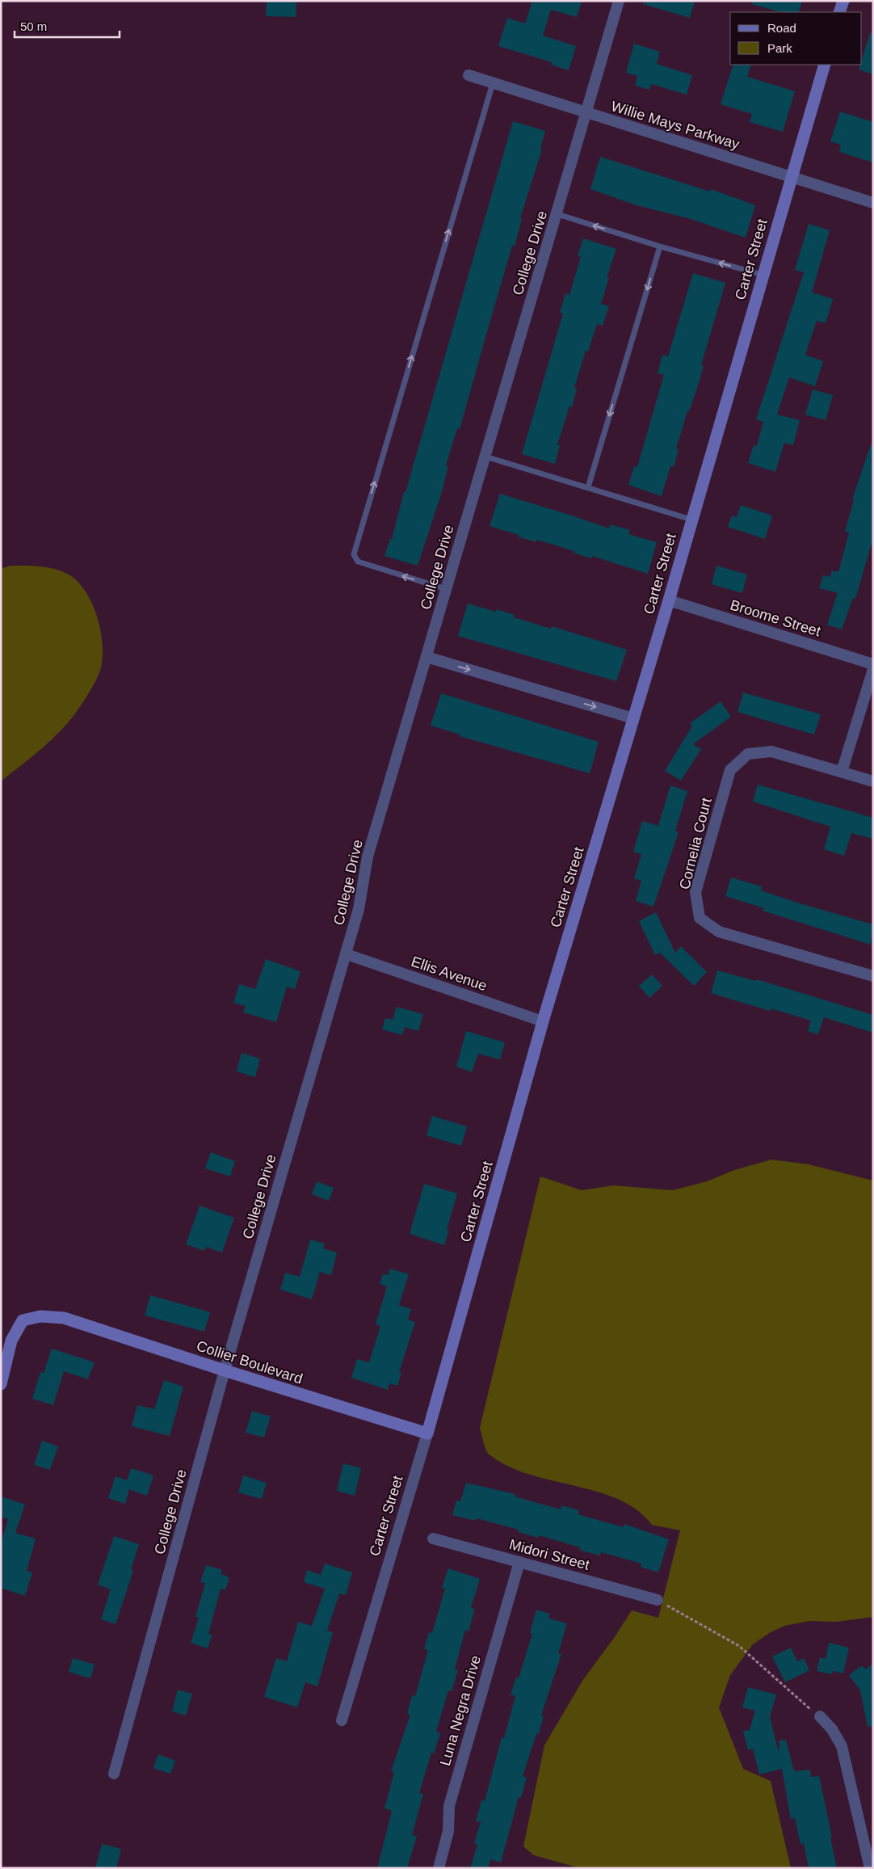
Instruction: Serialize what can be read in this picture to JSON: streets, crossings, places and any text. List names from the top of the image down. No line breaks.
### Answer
{"streets":{"street":["Willie Mays Parkway","College Drive","Carter Street","Broome Street","Cornelia Court","Ellis Avenue","Collier Boulevard","Midori Street","Luna Negra Drive"]},"crossings":[["Willie Mays Parkway","College Drive"],["Willie Mays Parkway","Carter Street"],["College Drive","Ellis Avenue"],["College Drive","Collier Boulevard"],["Carter Street","Broome Street"],["Carter Street","Ellis Avenue"],["Carter Street","Collier Boulevard"],["Midori Street","Luna Negra Drive"]],"legend":["Road","Park"],"scale_bar":"50 m"}
